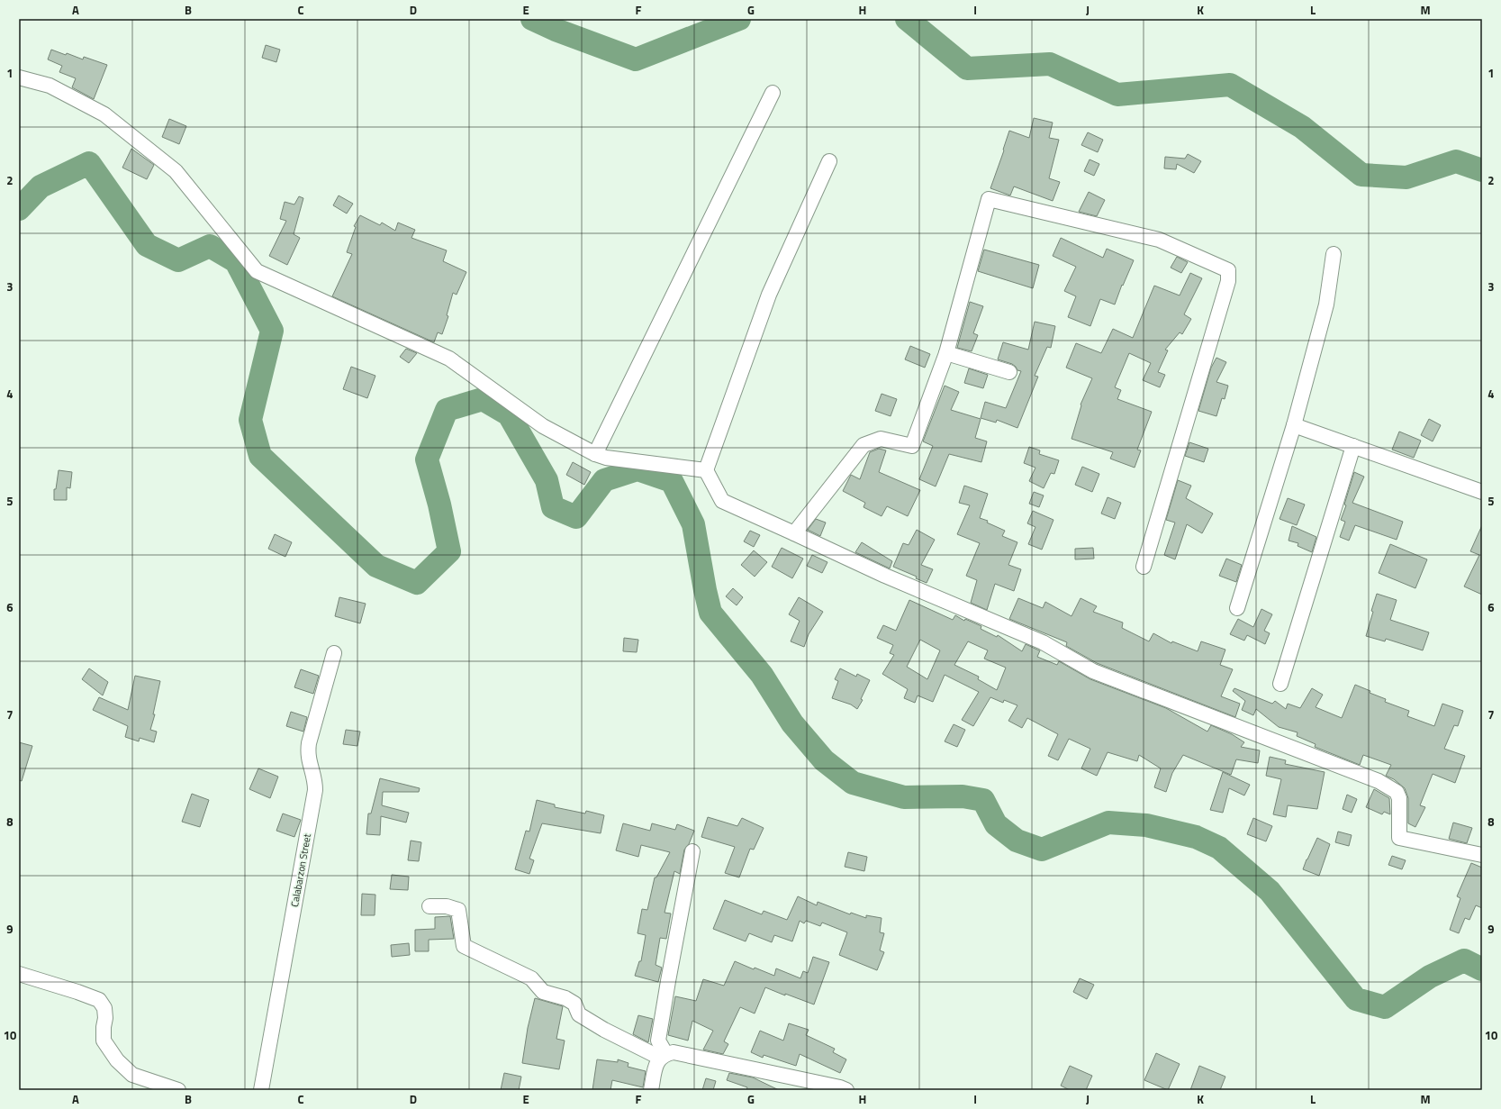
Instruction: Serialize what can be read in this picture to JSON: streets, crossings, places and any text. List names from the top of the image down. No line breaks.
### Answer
{"streets":{"street":["Calabarzon Street"]},"grid":{"columns":["A","B","C","D","E","F","G","H","I","J","K","L","M"],"rows":["1","2","3","4","5","6","7","8","9","10"]}}
